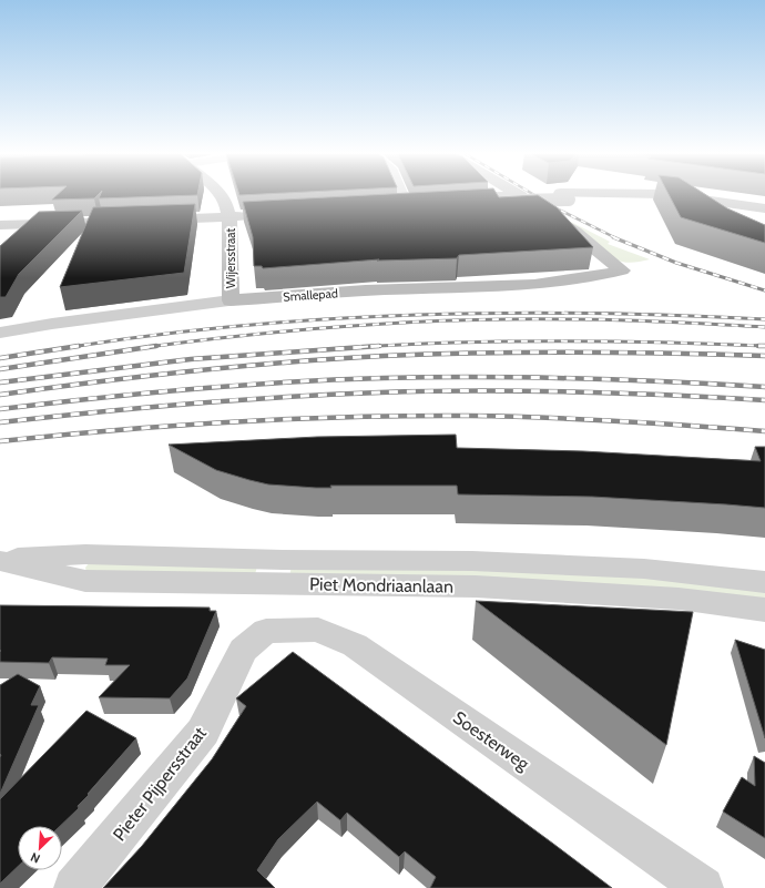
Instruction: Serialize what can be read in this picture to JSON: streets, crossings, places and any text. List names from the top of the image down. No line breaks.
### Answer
{"streets":{"street":["Wijersstraat","Smallepad","Piet Mondriaanlaan","Soesterweg","Pieter Pijpersstraat"]},"crossings":[["Wijersstraat","Smallepad"],["Soesterweg","Pieter Pijpersstraat"]],"north":"bottom left"}
